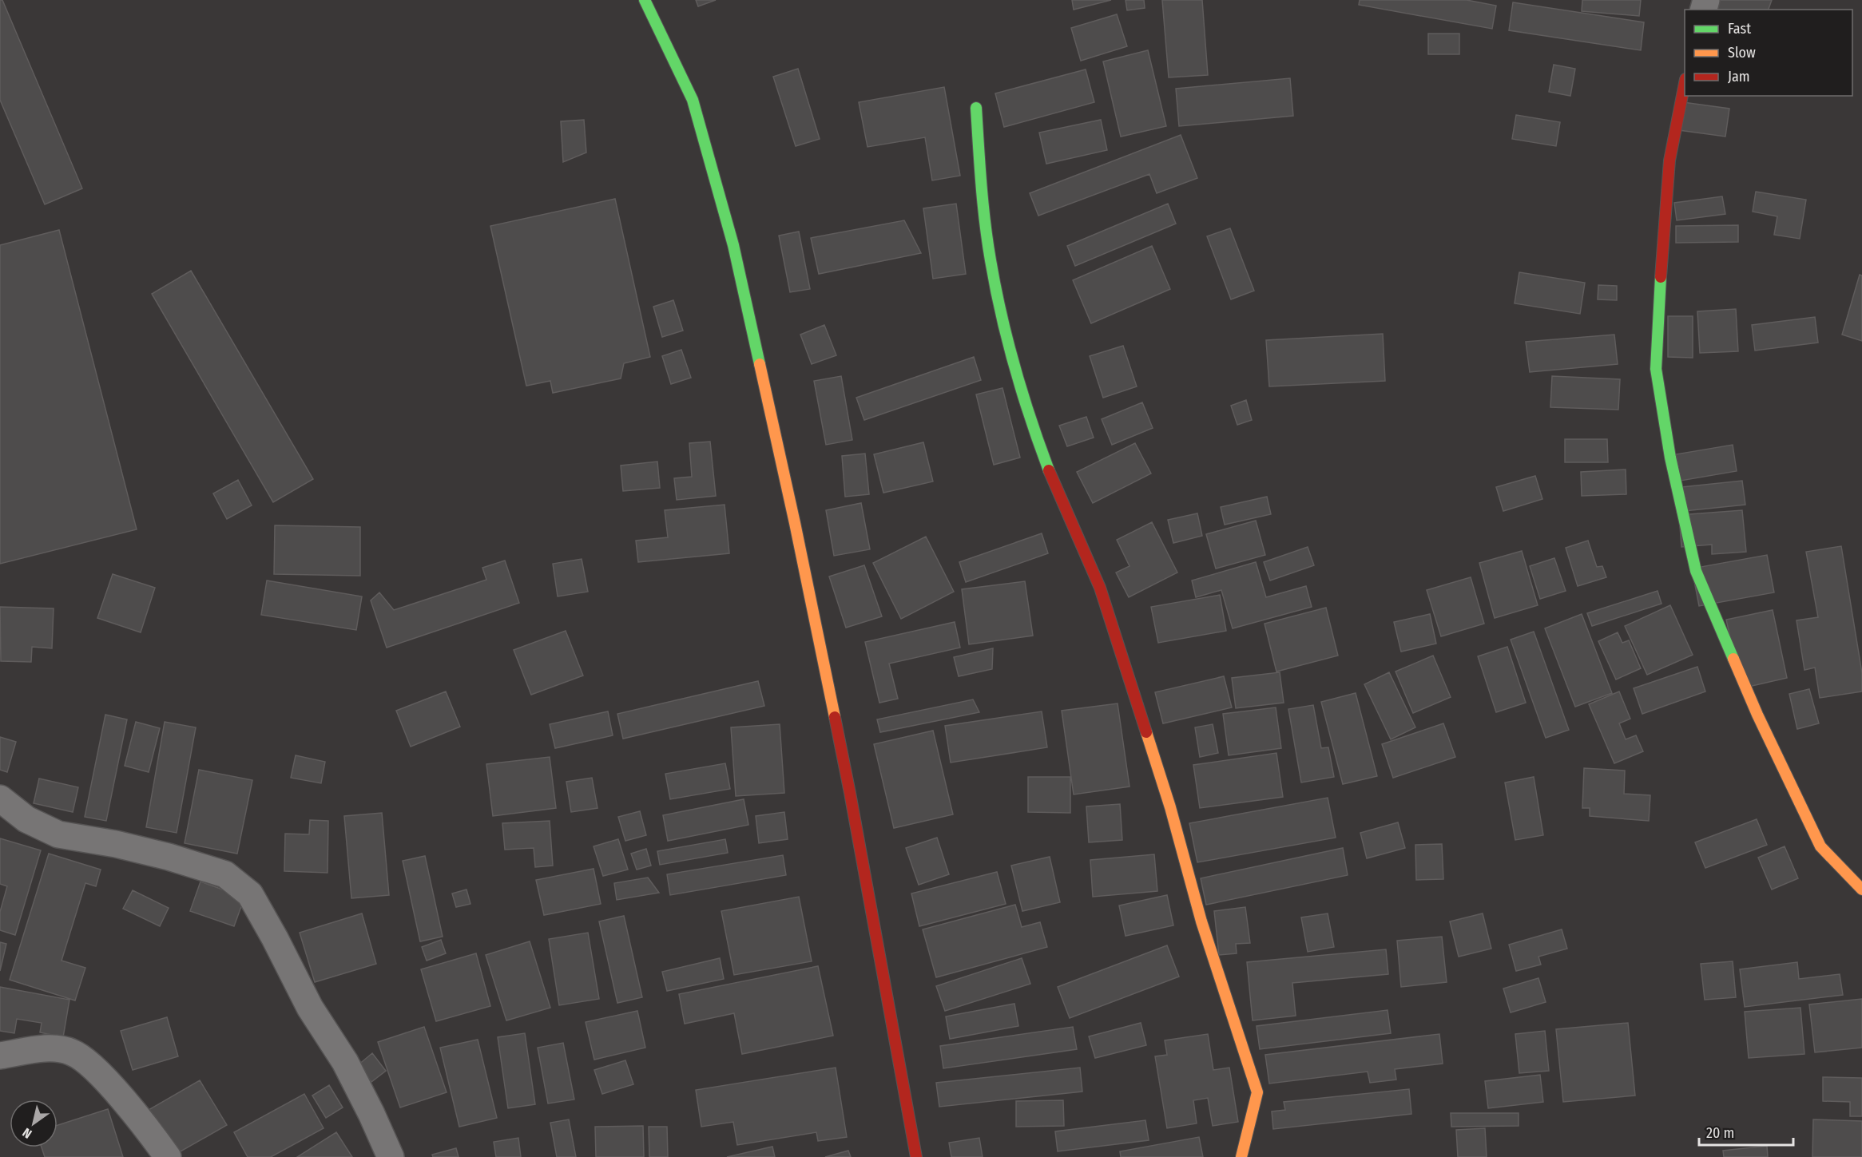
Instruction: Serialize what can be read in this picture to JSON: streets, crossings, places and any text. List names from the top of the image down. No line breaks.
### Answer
{"legend":["Fast","Slow","Jam"],"scale_bar":"20 m","north":"bottom left"}
